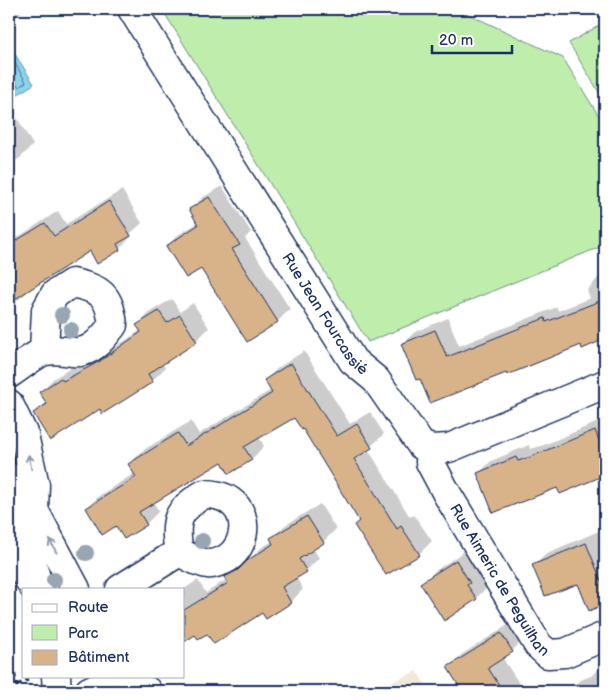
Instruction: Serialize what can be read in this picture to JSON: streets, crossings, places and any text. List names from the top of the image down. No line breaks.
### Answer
{"streets":{"street":["Rue Jean Fourcassié","Rue Aimeric de Peguilhan"]},"crossings":[["Rue Jean Fourcassié","Rue Aimeric de Peguilhan"]],"legend":["Route","Parc","Bâtiment"],"scale_bar":"20 m"}
